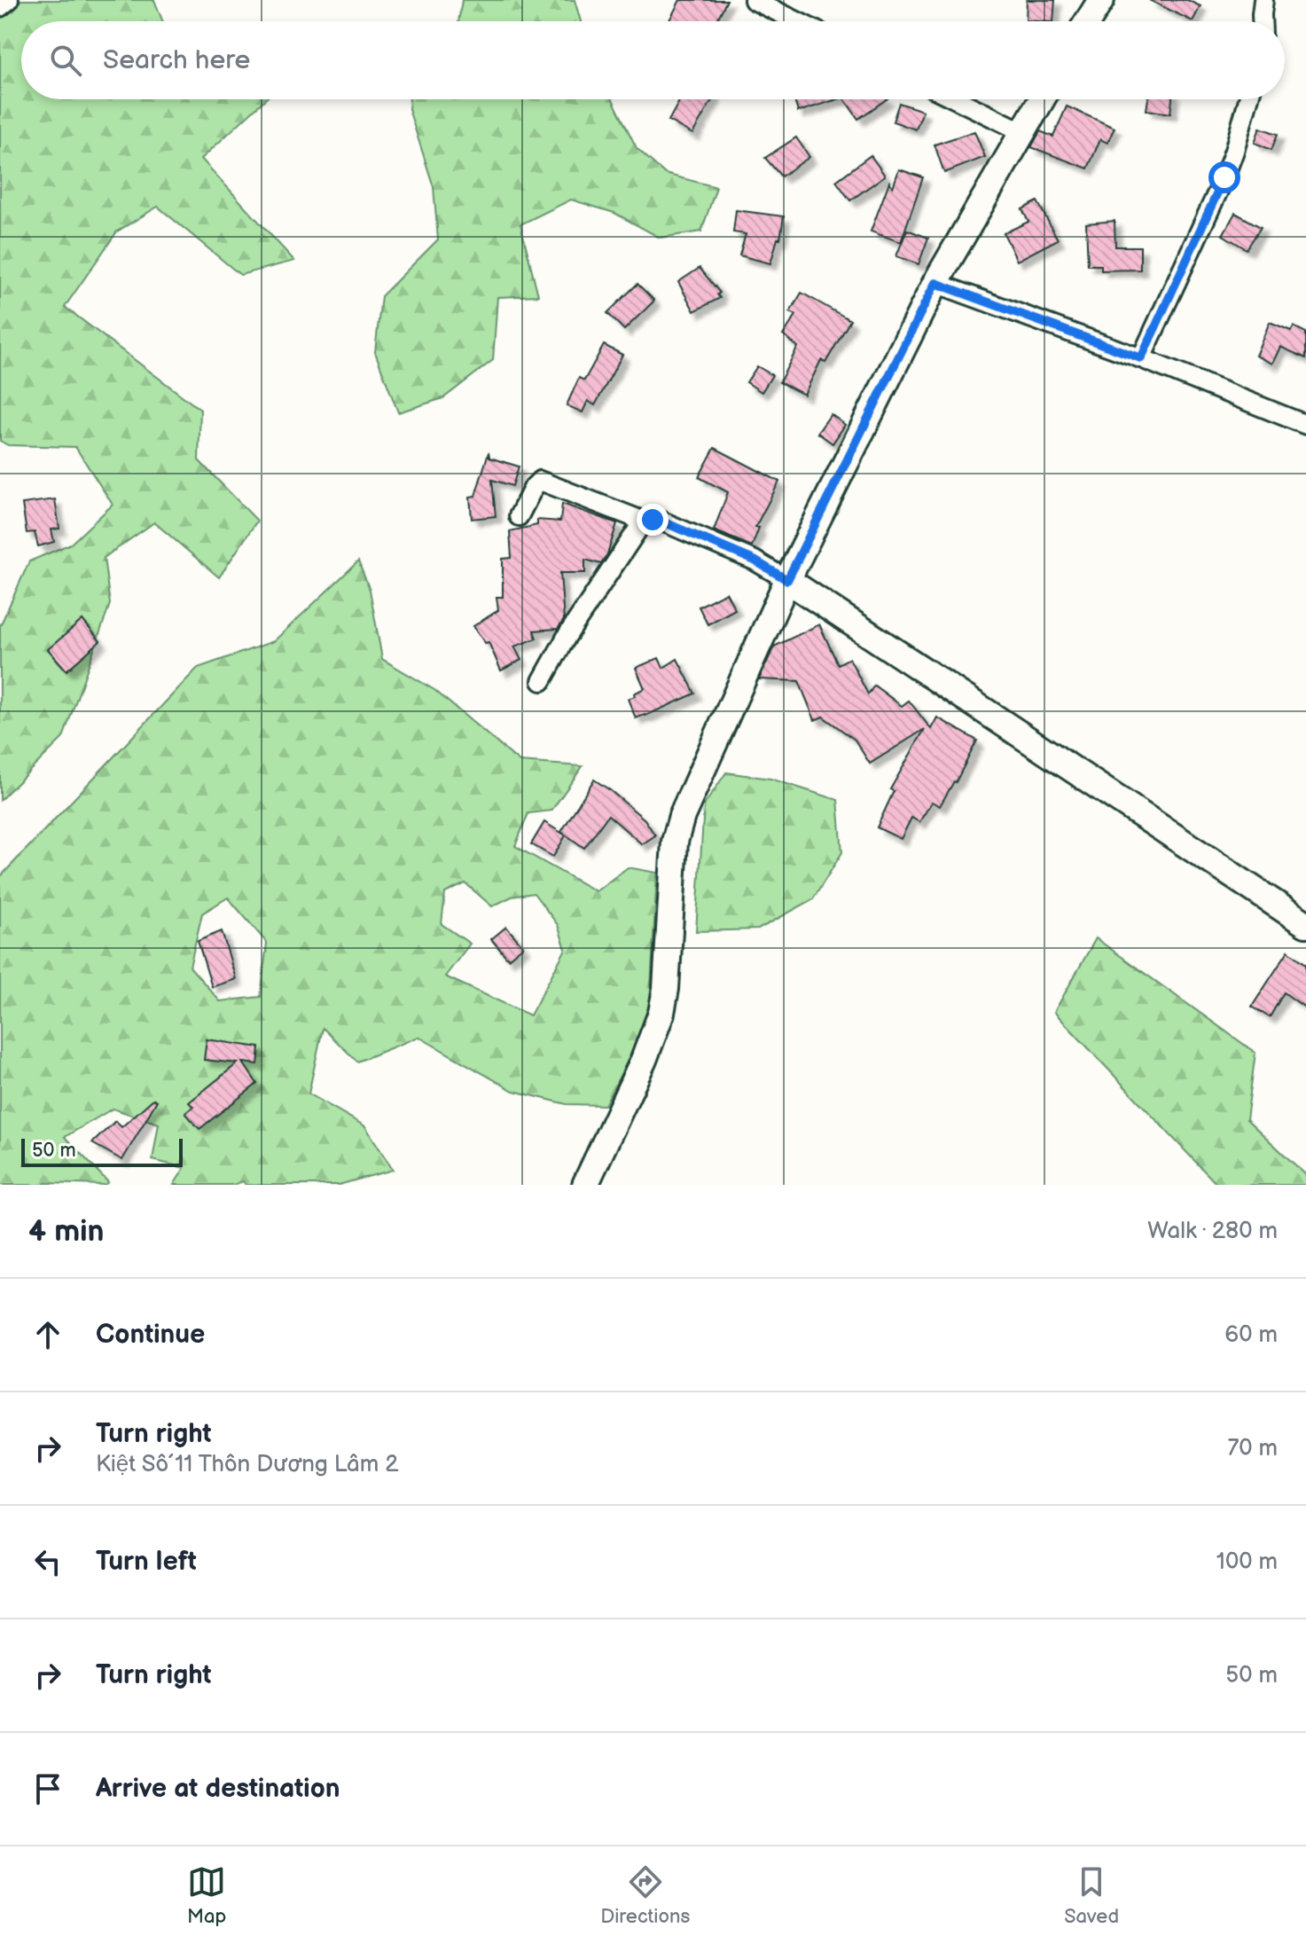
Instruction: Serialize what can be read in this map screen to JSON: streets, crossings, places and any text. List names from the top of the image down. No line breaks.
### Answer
{"scale_bar":"50 m","page":{"search":"Search here","scale":"50 m","heading":["4 min","Walk · 280 m"],"list":[["Continue","60 m"],["Turn right","Kiệt Số 11 Thôn Dương Lâm 2","70 m"],["Turn left","100 m"],["Turn right","50 m"],"Arrive at destination"],"nav":["Map","Directions","Saved"]}}
